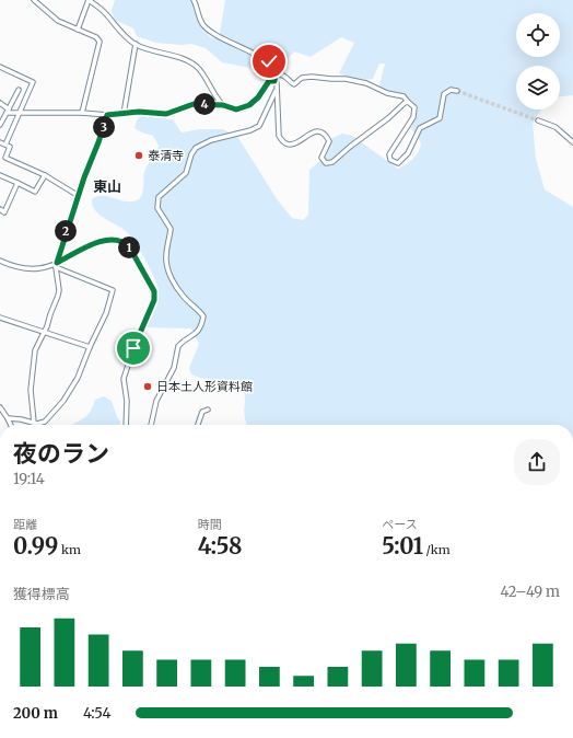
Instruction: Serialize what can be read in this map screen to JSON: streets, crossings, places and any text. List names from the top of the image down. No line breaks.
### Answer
{"districts":["東山"],"places":["泰清寺","日本土人形資料館"],"page":{"pins":["4","3","2","1"],"heading":["夜のラン","19:14"],"stats":[["距離","0.99 km"],["時間","4:58"],["ペース","5:01 /km"]],"chart":["獲得標高","42–49 m"],"list":[{"name":"200 m","note":"4:54"}]}}
